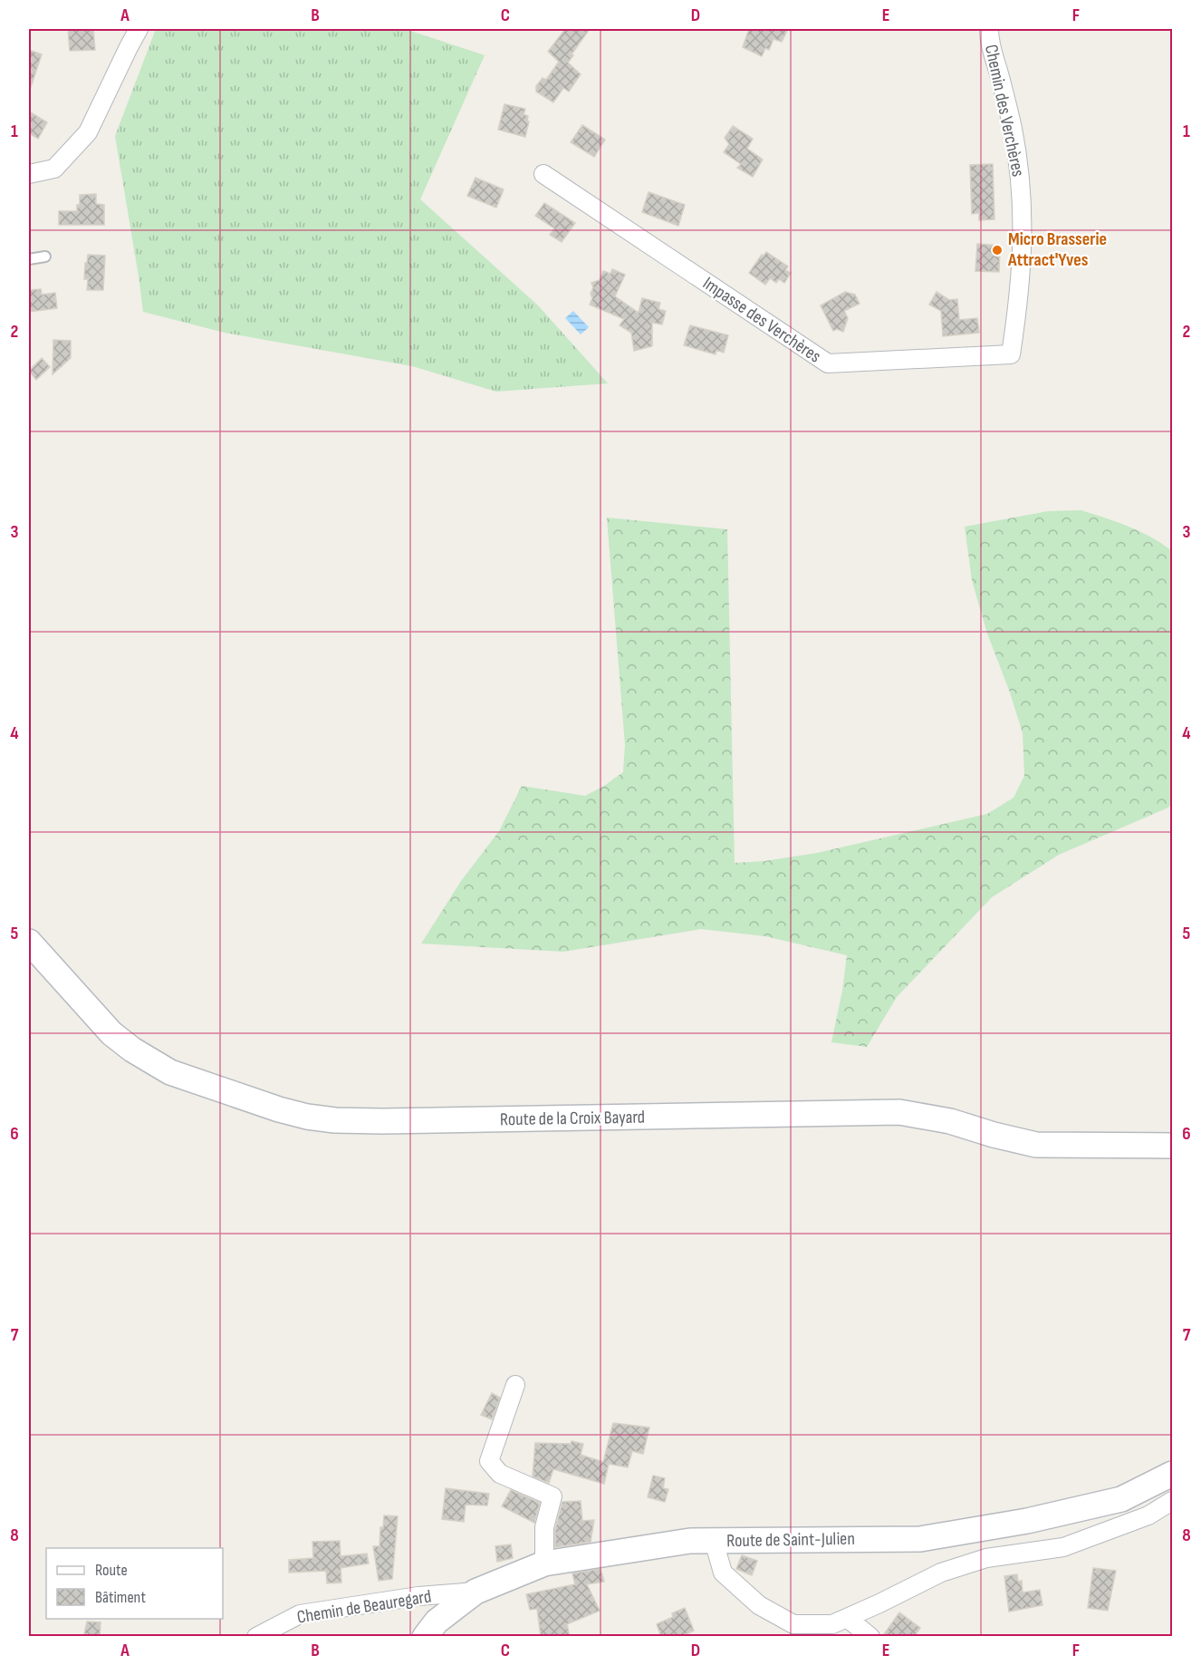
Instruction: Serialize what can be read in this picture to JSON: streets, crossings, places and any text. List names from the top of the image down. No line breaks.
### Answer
{"streets":{"main road":["Route de la Croix Bayard","Route de Saint-Julien"],"street":["Chemin des Verchères","Impasse des Verchères","Chemin de Beauregard"]},"crossings":[["Chemin des Verchères","Impasse des Verchères"],["Route de Saint-Julien","Chemin de Beauregard"]],"places":["Micro Brasserie Attract'Yves"],"legend":["Route","Bâtiment"],"grid":{"columns":["A","B","C","D","E","F"],"rows":["1","2","3","4","5","6","7","8"]}}
